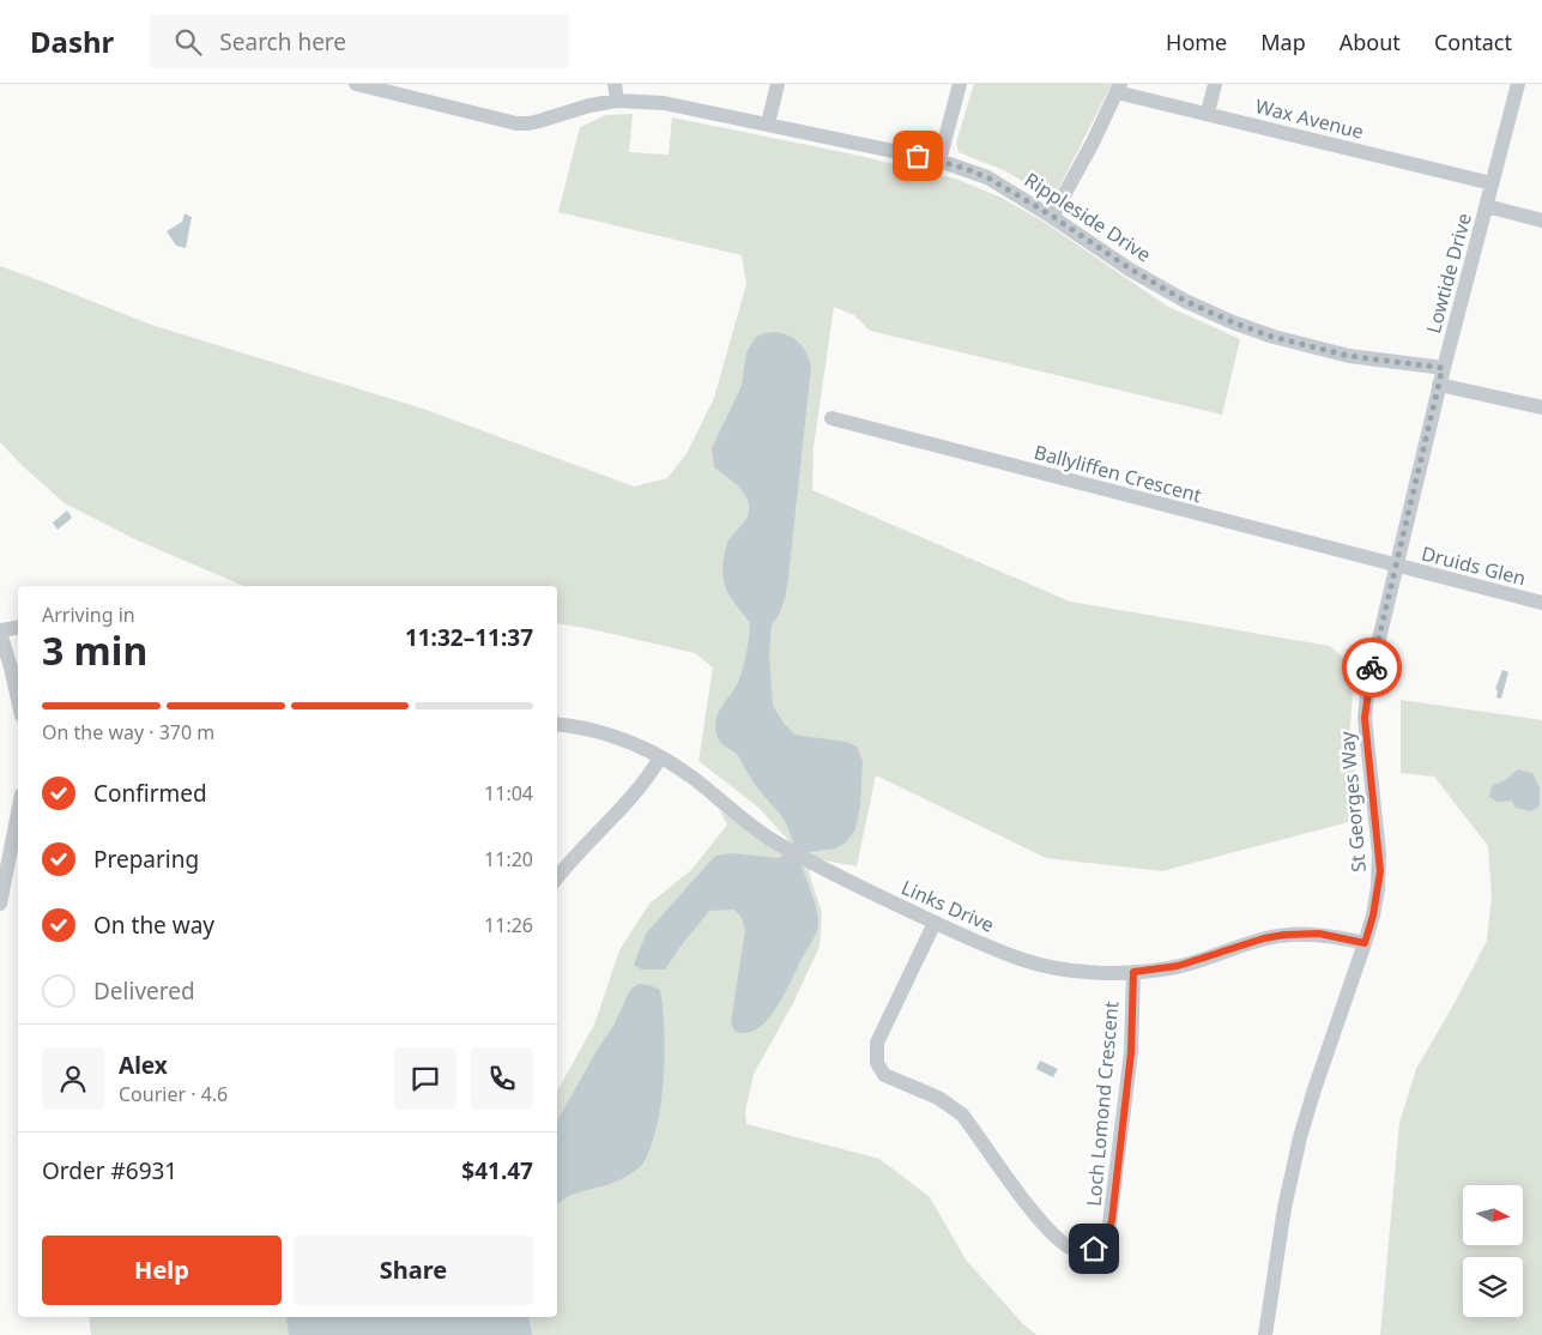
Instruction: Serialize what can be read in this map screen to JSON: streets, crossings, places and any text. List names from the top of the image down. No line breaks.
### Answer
{"streets":{"street":["Wax Avenue","Rippleside Drive","Lowtide Drive","Ballyliffen Crescent","Druids Glen","St Georges Way","Links Drive","Loch Lomond Crescent"]},"crossings":[["Wax Avenue","Lowtide Drive"],["Rippleside Drive","Lowtide Drive"],["Lowtide Drive","St Georges Way"],["Ballyliffen Crescent","Druids Glen"],["Ballyliffen Crescent","St Georges Way"],["Druids Glen","St Georges Way"],["St Georges Way","Links Drive"],["Links Drive","Loch Lomond Crescent"]],"north":"right","page":{"header":"Dashr","search":"Search here","nav":["Home","Map","About","Contact"],"heading":["3 min","Arriving in","11:32–11:37"],"panel":["Alex","Courier · 4.6","Order #6931","$41.47"],"bar":"On the way · 370 m","list":[["Confirmed","11:04"],["Preparing","11:20"],["On the way","11:26"],"Delivered"],"buttons":["Help","Share"]}}
